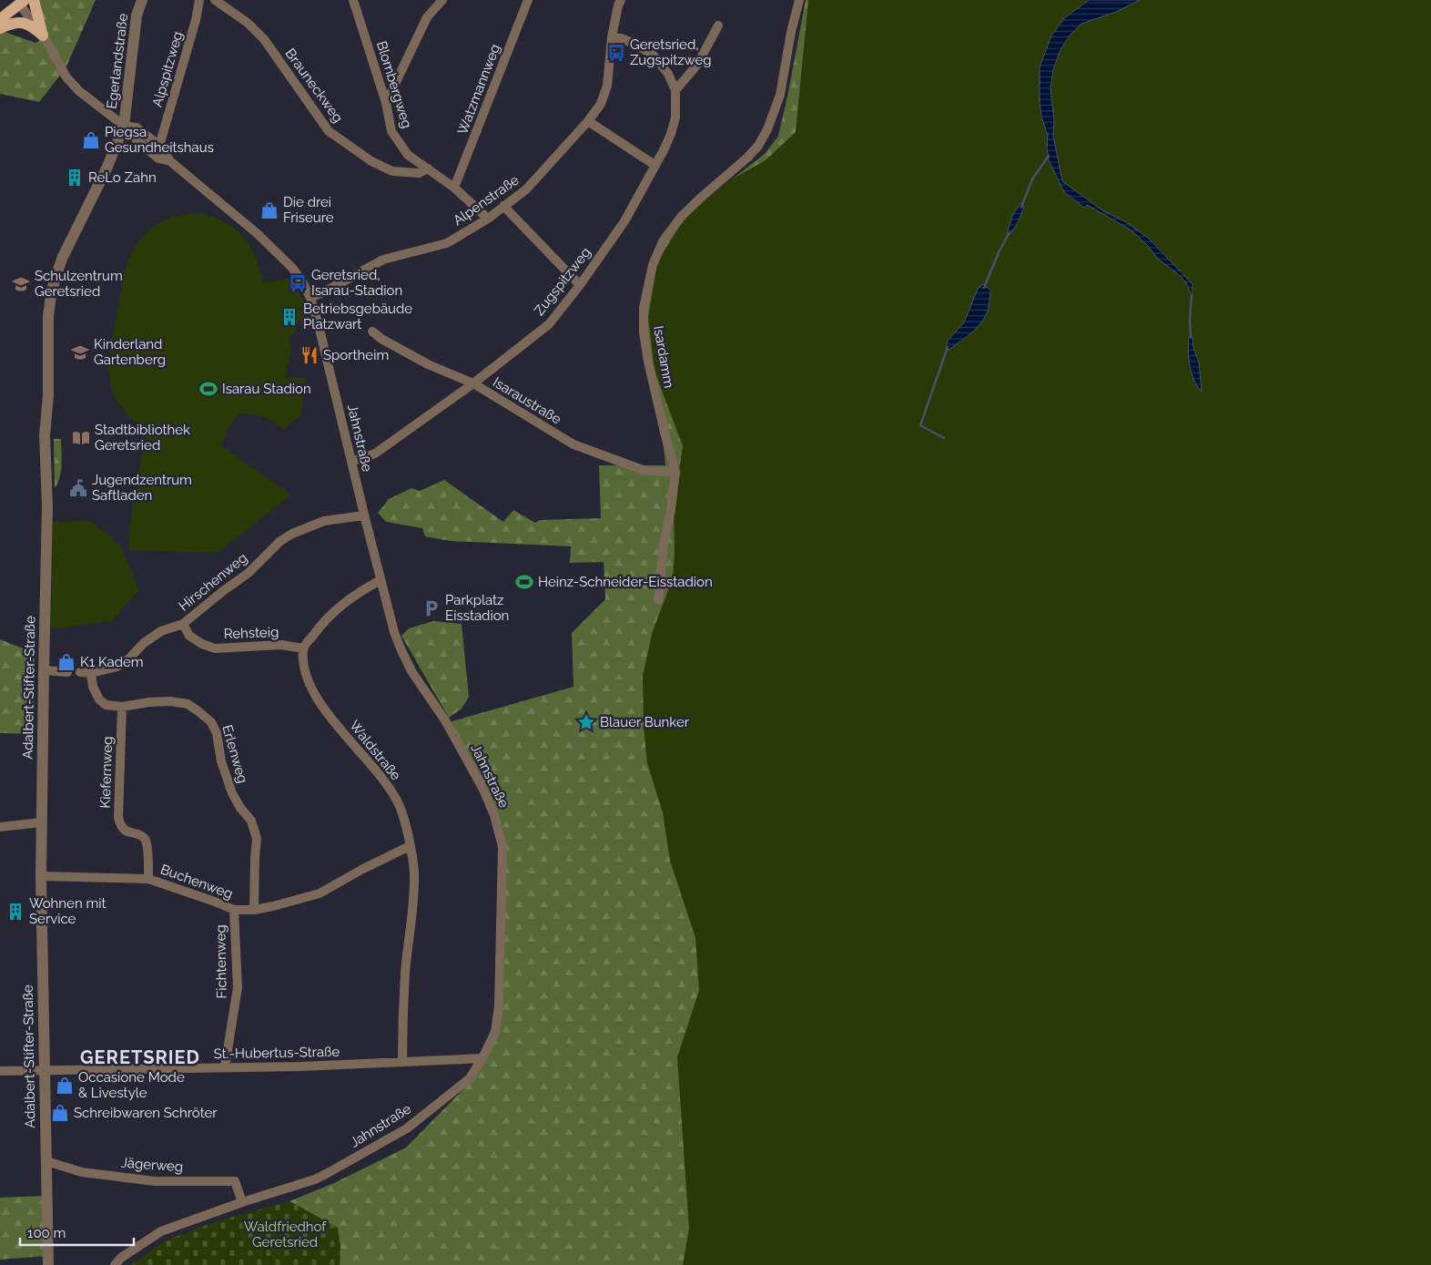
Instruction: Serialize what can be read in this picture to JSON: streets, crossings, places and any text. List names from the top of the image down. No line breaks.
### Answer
{"streets":{"street":["Egerlandstraße","Alpspitzweg","Blombergweg","Brauneckweg","Watzmannweg","Alpenstraße","Zugspitzweg","Isardamm","Isaraustraße","Jahnstraße","Hirschenweg","Rehsteig","Adalbert-Stifter-Straße","Waldstraße","Erlenweg","Kiefernweg","Buchenweg","Fichtenweg","St.-Hubertus-Straße","Jägerweg"]},"crossings":[["Egerlandstraße","Jahnstraße"],["Egerlandstraße","Adalbert-Stifter-Straße"],["Alpspitzweg","Jahnstraße"],["Blombergweg","Brauneckweg"],["Blombergweg","Watzmannweg"],["Blombergweg","Alpenstraße"],["Alpenstraße","Zugspitzweg"],["Alpenstraße","Jahnstraße"],["Zugspitzweg","Isaraustraße"],["Zugspitzweg","Jahnstraße"],["Isardamm","Isaraustraße"],["Jahnstraße","Hirschenweg"],["Jahnstraße","Adalbert-Stifter-Straße"],["Jahnstraße","St.-Hubertus-Straße"],["Jahnstraße","Jägerweg"],["Hirschenweg","Rehsteig"],["Hirschenweg","Erlenweg"],["Rehsteig","Waldstraße"],["Adalbert-Stifter-Straße","Buchenweg"],["Adalbert-Stifter-Straße","St.-Hubertus-Straße"],["Adalbert-Stifter-Straße","Jägerweg"],["Waldstraße","Buchenweg"],["Waldstraße","St.-Hubertus-Straße"],["Erlenweg","Kiefernweg"],["Erlenweg","Buchenweg"],["Kiefernweg","Buchenweg"],["Buchenweg","Fichtenweg"],["Fichtenweg","St.-Hubertus-Straße"]],"districts":["GERETSRIED"],"parks":["Waldfriedhof Geretsried"],"places":{"bus stop":["Geretsried, Zugspitzweg","Geretsried, Isarau-Stadion"],"shop":["Piegsa Gesundheitshaus","Die drei Friseure","K1 Kadem","Occasione Mode & Livestyle","Schreibwaren Schröter"],"building":["ReLo Zahn","Betriebsgebäude Platzwart","Wohnen mit Service"],"school or university":["Schulzentrum Geretsried","Kinderland Gartenberg"],"restaurant":["Sportheim"],"sports":["Isarau Stadion","Heinz-Schneider-Eisstadion"],"library":["Stadtbibliothek Geretsried"],"public building":["Jugendzentrum Saftladen"],"parking":["Parkplatz Eisstadion"],"place":["Blauer Bunker"]},"scale_bar":"100 m"}
